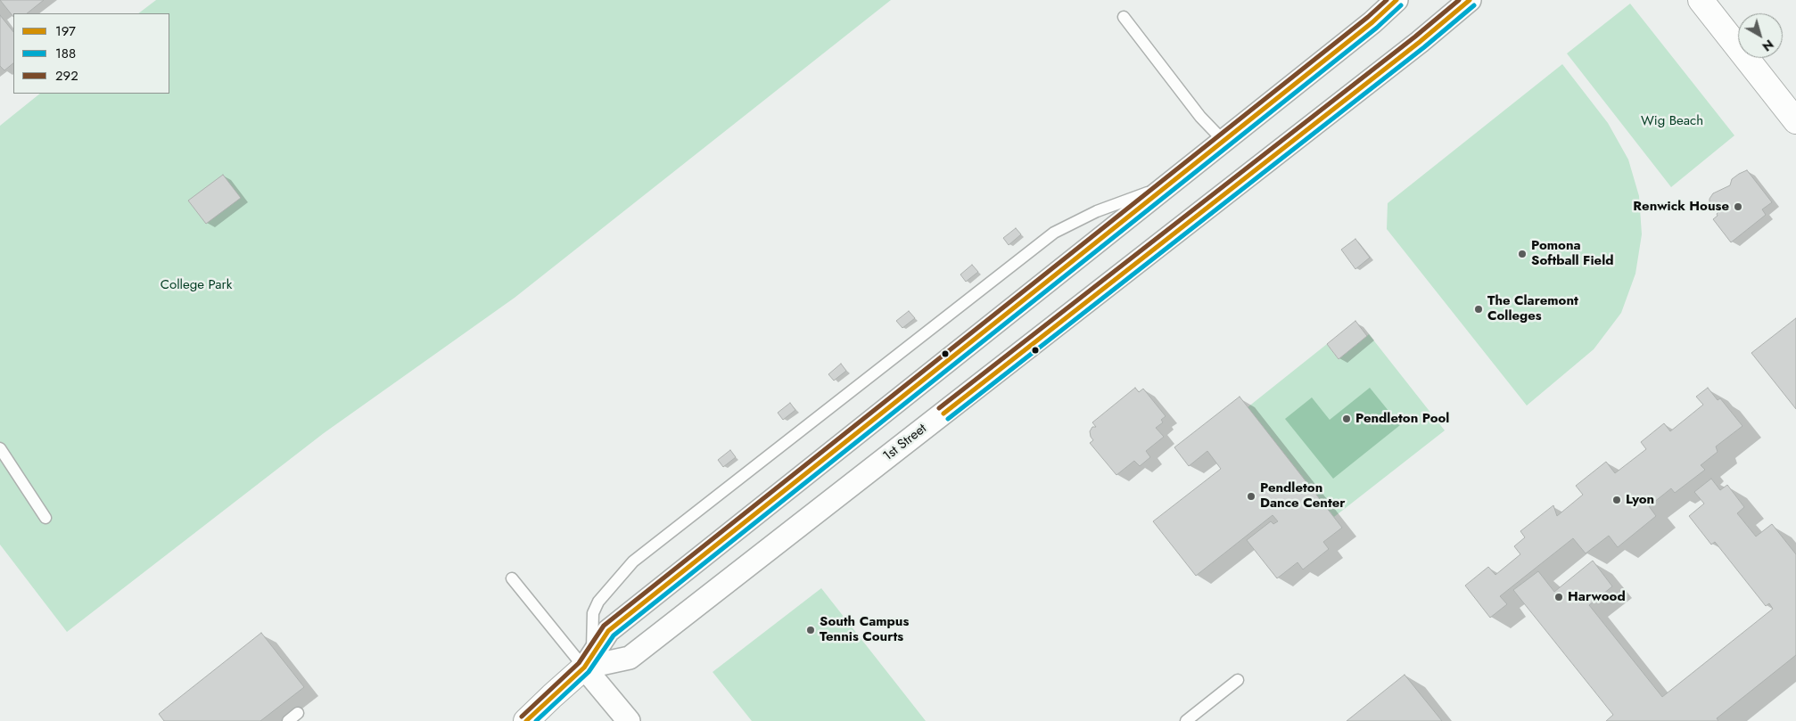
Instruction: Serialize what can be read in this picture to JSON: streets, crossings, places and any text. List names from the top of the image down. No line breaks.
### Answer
{"streets":{"street":["1st Street"]},"parks":["Wig Beach","College Park"],"places":["Renwick House","Pomona Softball Field","The Claremont Colleges","Pendleton Pool","Pendleton Dance Center","Lyon","Harwood","South Campus Tennis Courts"],"lines":["transit line 197","transit line 292","transit line 188"],"legend":["197","188","292"],"north":"bottom right"}
